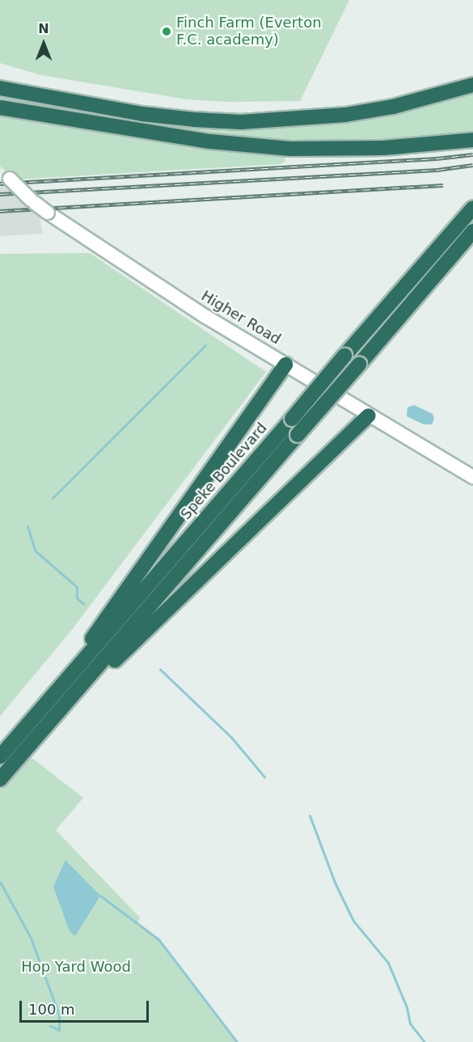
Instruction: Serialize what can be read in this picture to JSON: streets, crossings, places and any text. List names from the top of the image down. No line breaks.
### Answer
{"streets":{"highway":["Speke Boulevard"],"street":["Higher Road"]},"parks":["Hop Yard Wood"],"places":["Finch Farm (Everton F.C. academy)"],"scale_bar":"100 m","north":"top"}
